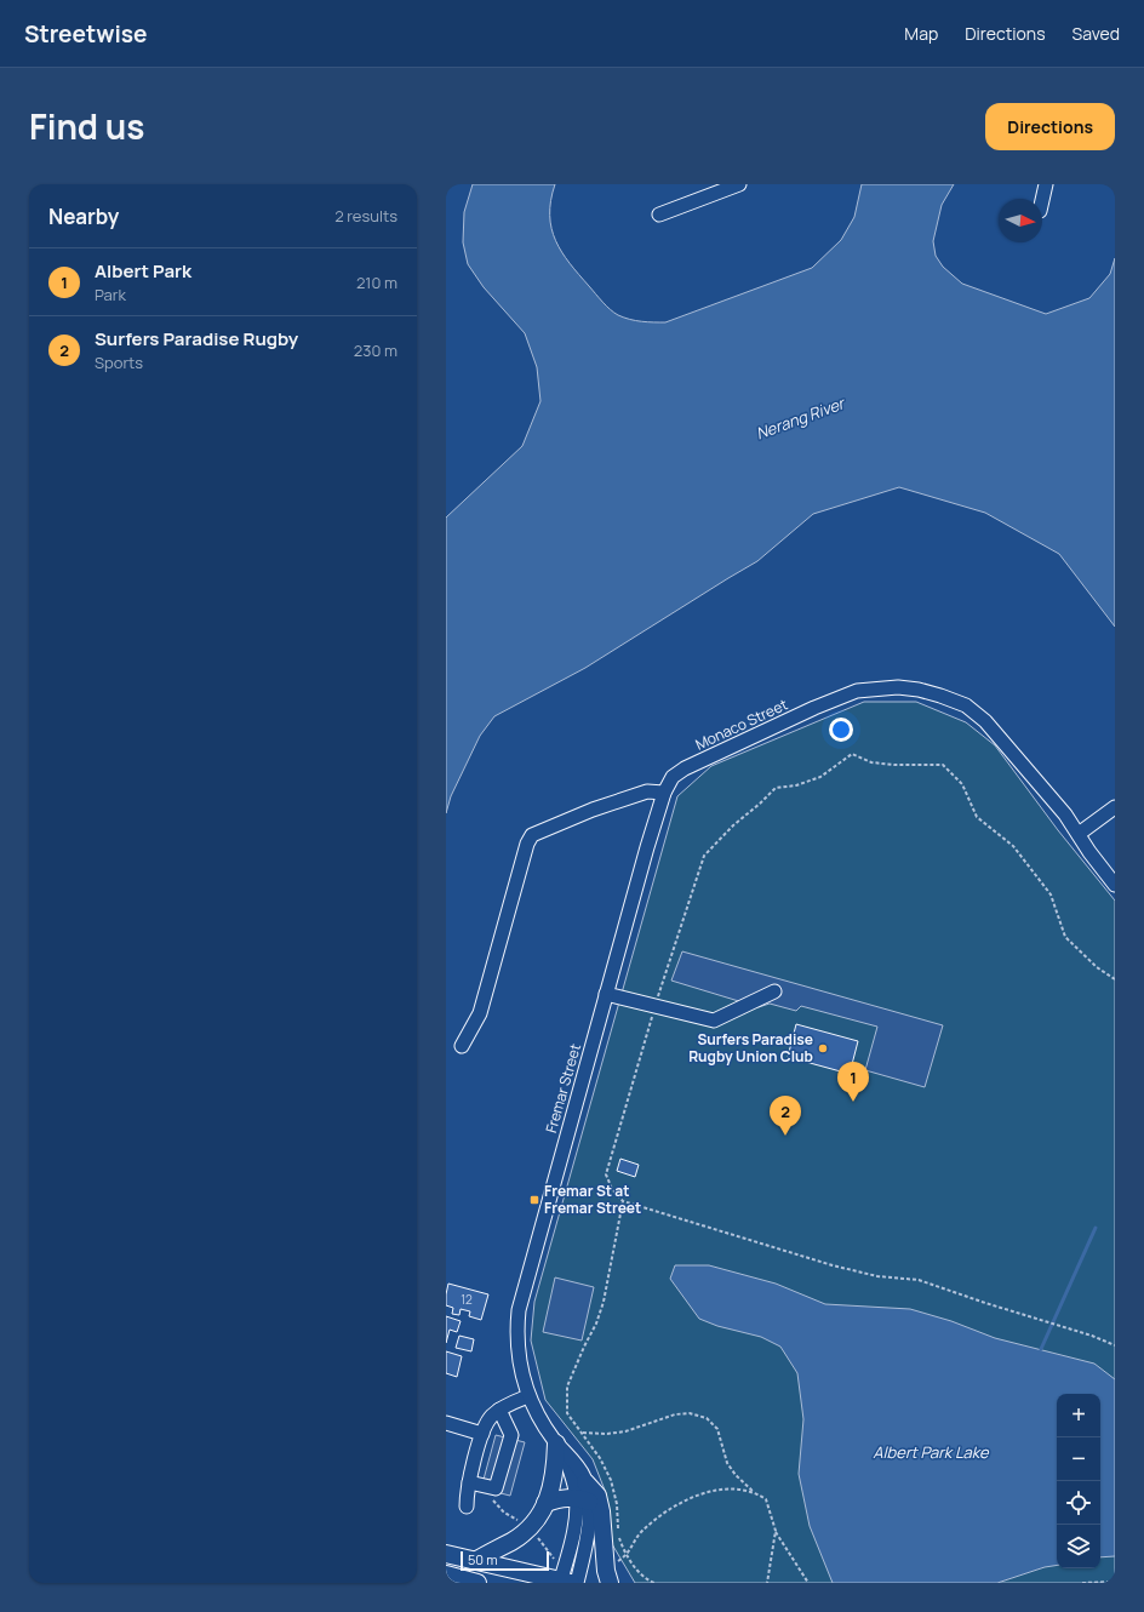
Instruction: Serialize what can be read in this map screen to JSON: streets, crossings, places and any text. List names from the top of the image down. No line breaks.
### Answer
{"streets":{"street":["Monaco Street","Fremar Street"]},"crossings":[["Monaco Street","Fremar Street"]],"water":["Nerang River","Albert Park Lake"],"places":{"other":["Surfers Paradise Rugby Union Club"],"transit":["Fremar St at Fremar Street"]},"house_numbers":["12"],"scale_bar":"50 m","north":"right","page":{"header":"Streetwise","nav":["Map","Directions","Saved"],"title":"Find us","buttons":"Directions","heading":["Nearby","2 results"],"list":[{"mark":"1","name":"Albert Park","note":"Park","value":"210 m"},{"mark":"2","name":"Surfers Paradise Rugby","note":"Sports","value":"230 m"}],"pins":["1","2"],"map_buttons":["+","−"],"scale":"50 m"}}
